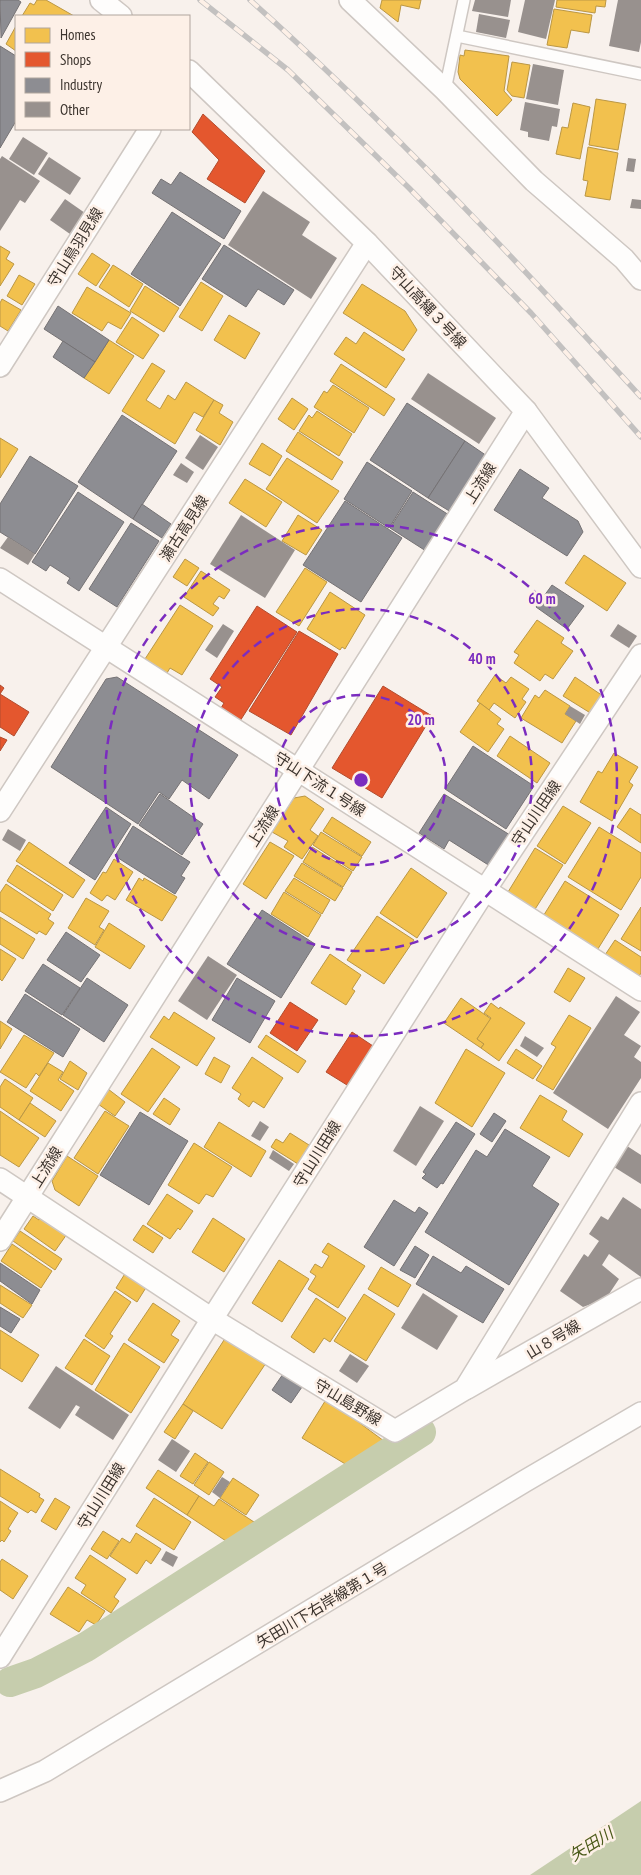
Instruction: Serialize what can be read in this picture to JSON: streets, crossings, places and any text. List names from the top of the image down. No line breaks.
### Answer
{"streets":{"street":["守山鳥羽見線","守山高縄３号線","上流線","瀬古高見線","守山下流１号線","守山川田線","山８号線","守山島野線","矢田川下右岸線第１号"]},"crossings":[["守山高縄３号線","上流線"],["守山高縄３号線","瀬古高見線"],["上流線","守山下流１号線"],["上流線","守山島野線"],["瀬古高見線","守山下流１号線"],["守山下流１号線","守山川田線"],["守山川田線","守山島野線"],["山８号線","守山島野線"]],"water":["矢田川"],"legend":["Homes","Shops","Industry","Other"],"rings":["60 m","40 m","20 m"]}
